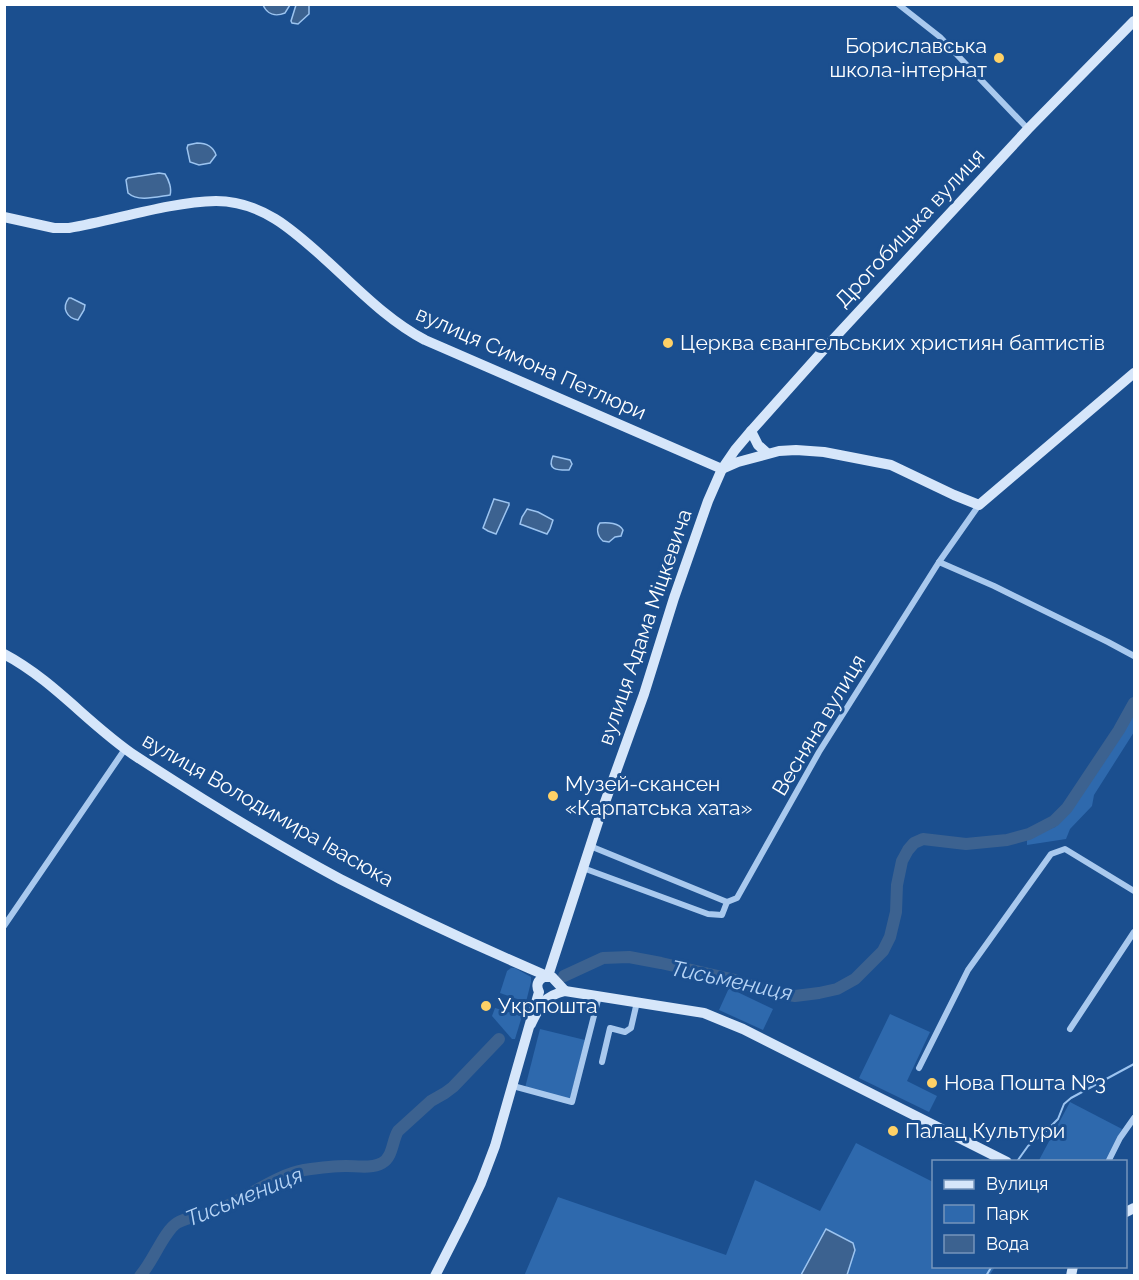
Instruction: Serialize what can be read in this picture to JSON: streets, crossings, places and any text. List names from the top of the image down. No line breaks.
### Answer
{"streets":{"main road":["Дрогобицька вулиця","вулиця Симона Петлюри","вулиця Адама Міцкевича","вулиця Володимира Івасюка"],"street":["Весняна вулиця"]},"crossings":[["Дрогобицька вулиця","вулиця Симона Петлюри"],["Дрогобицька вулиця","вулиця Адама Міцкевича"],["вулиця Симона Петлюри","вулиця Адама Міцкевича"],["вулиця Адама Міцкевича","Весняна вулиця"],["вулиця Адама Міцкевича","вулиця Володимира Івасюка"]],"water":["Тисьмениця"],"places":["Бориславська школа-інтернат","Церква євангельських християн баптистів","Музей-скансен «Карпатська хата»","Укрпошта","Нова Пошта №3","Палац Культури"],"legend":["Вулиця","Парк","Вода"]}
